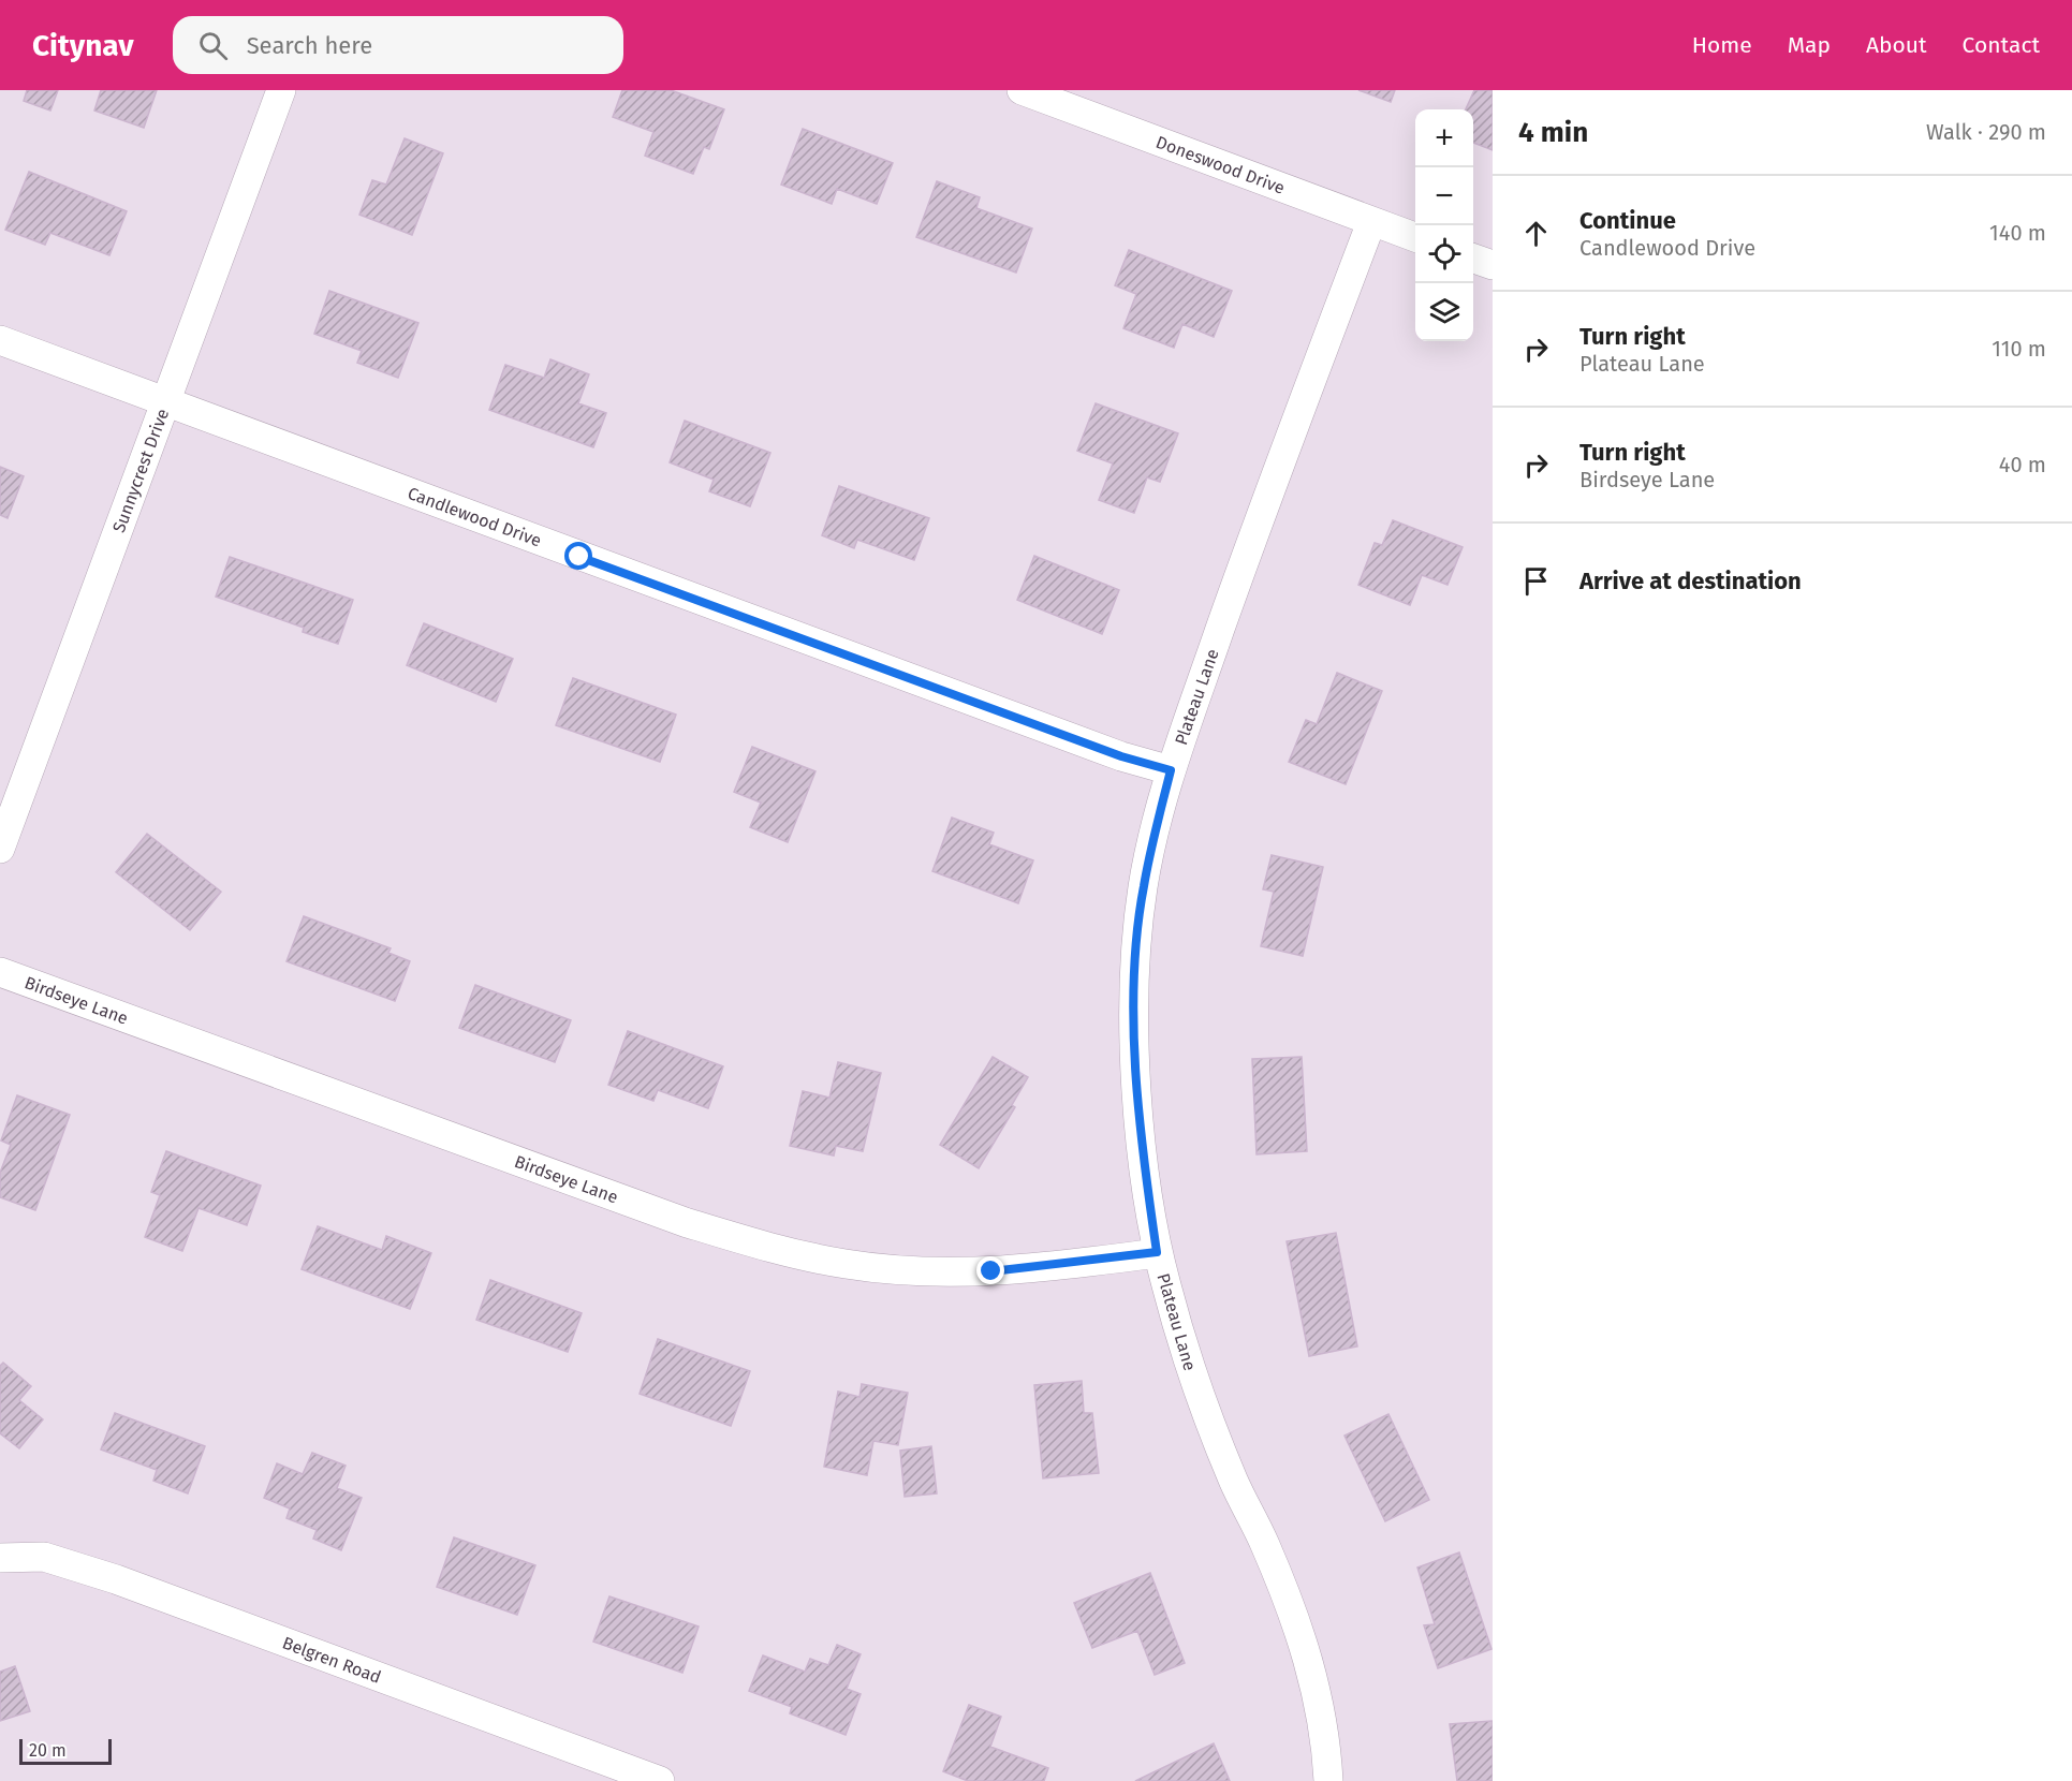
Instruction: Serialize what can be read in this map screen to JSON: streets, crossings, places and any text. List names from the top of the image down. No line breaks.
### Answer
{"streets":{"street":["Doneswood Drive","Sunnycrest Drive","Candlewood Drive","Plateau Lane","Birdseye Lane","Belgren Road"]},"crossings":[["Doneswood Drive","Plateau Lane"],["Sunnycrest Drive","Candlewood Drive"],["Candlewood Drive","Plateau Lane"],["Plateau Lane","Birdseye Lane"]],"scale_bar":"20 m","page":{"header":"Citynav","search":"Search here","nav":["Home","Map","About","Contact"],"heading":["4 min","Walk · 290 m"],"map_buttons":["+","−"],"list":[["Continue","Candlewood Drive","140 m"],["Turn right","Plateau Lane","110 m"],["Turn right","Birdseye Lane","40 m"],"Arrive at destination"],"scale":"20 m"}}
